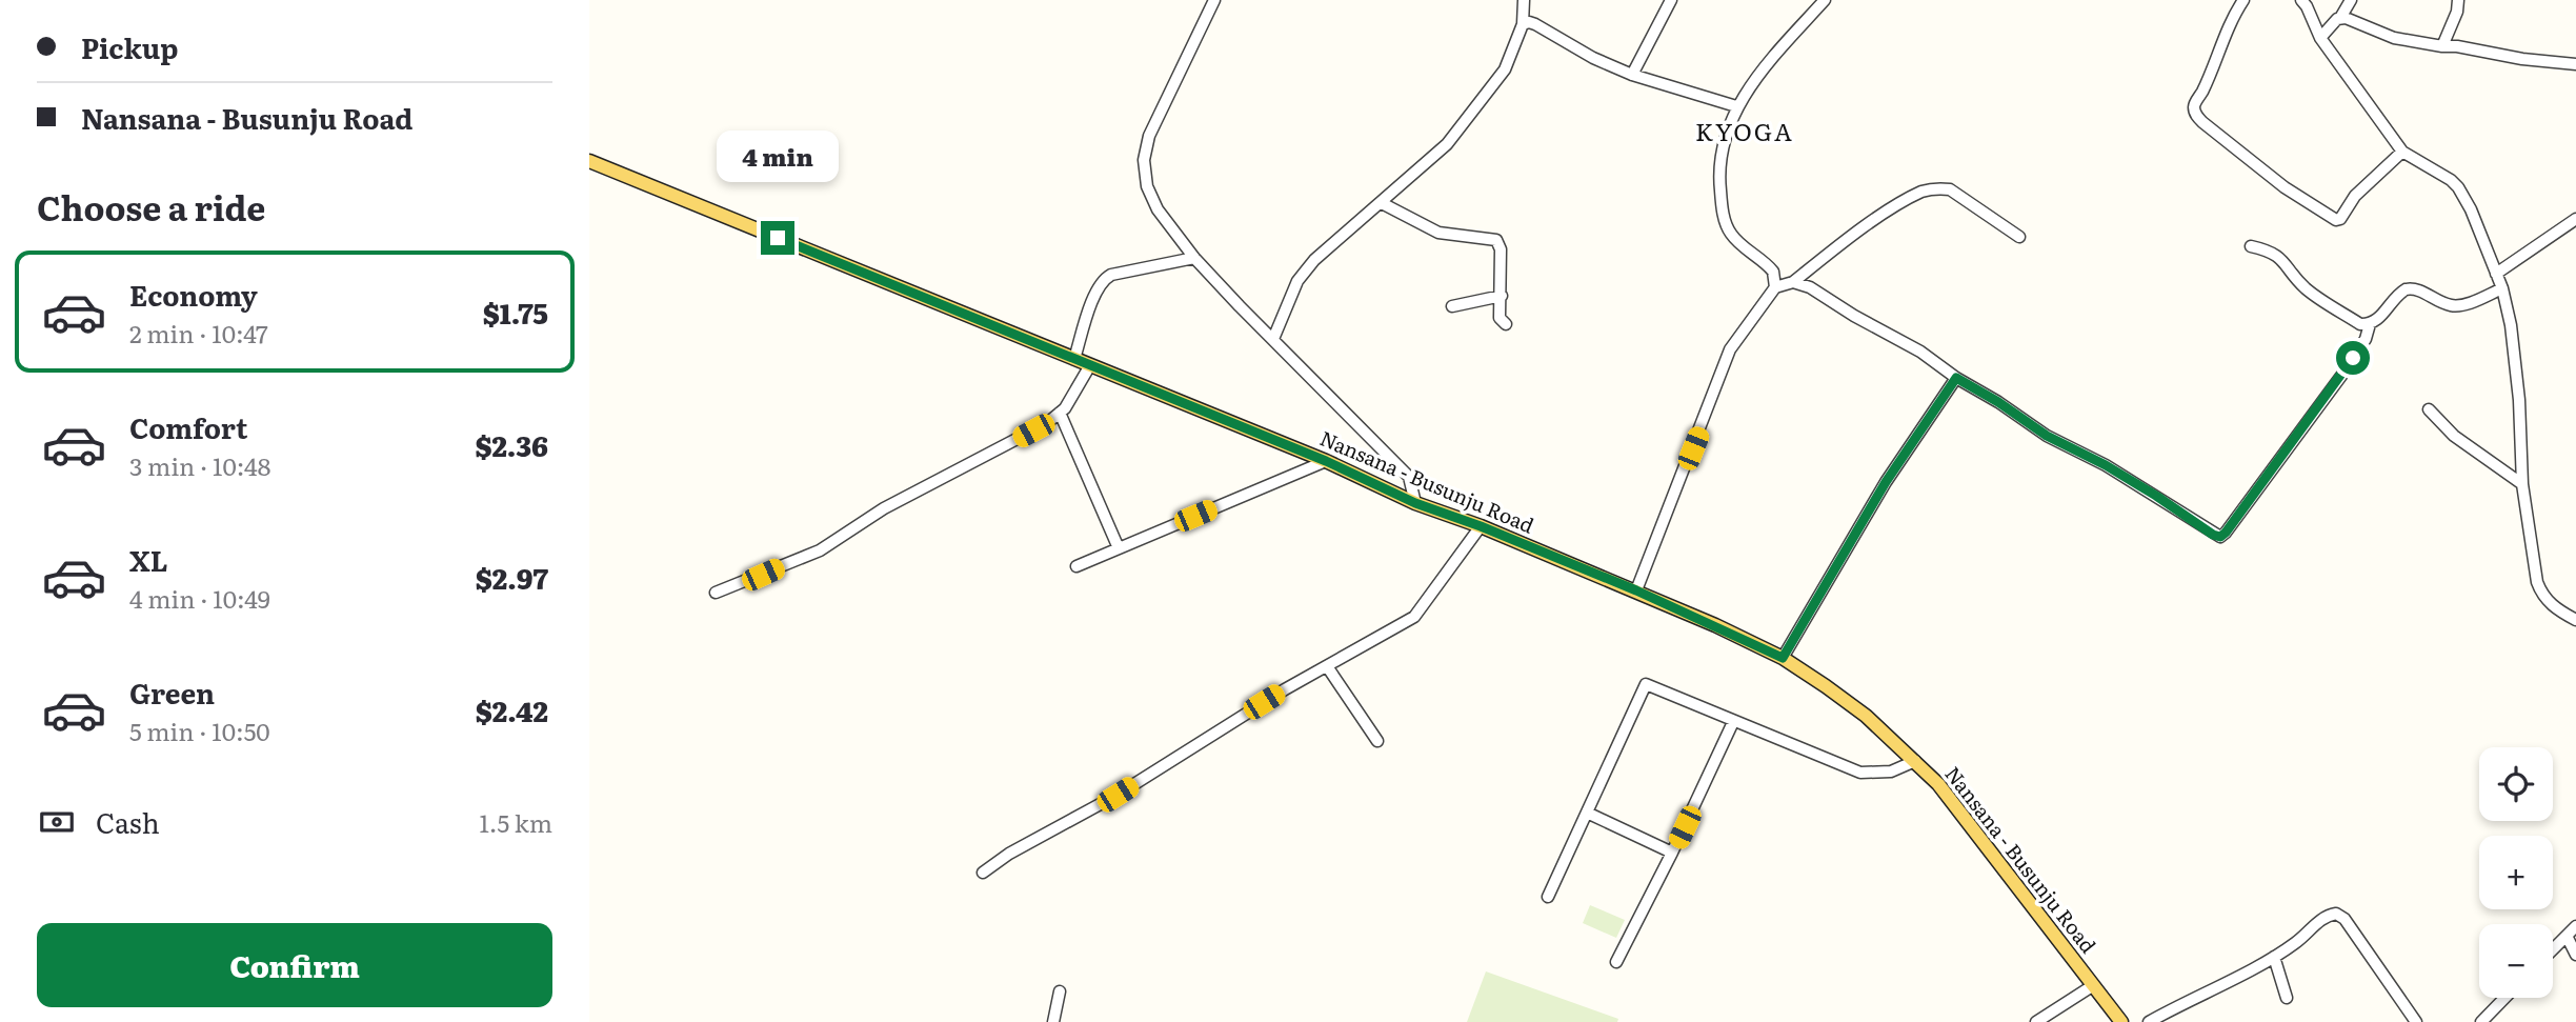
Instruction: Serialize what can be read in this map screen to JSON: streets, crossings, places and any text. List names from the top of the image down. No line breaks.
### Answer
{"streets":{"main road":["Nansana - Busunju Road"]},"districts":["KYOGA"],"page":{"banner":["Pickup","Nansana - Busunju Road"],"bubble":"4 min","heading":"Choose a ride","list":[{"name":"Economy","note":"2 min · 10:47","value":"$1.75"},{"name":"Comfort","note":"3 min · 10:48","value":"$2.36"},{"name":"XL","note":"4 min · 10:49","value":"$2.97"},{"name":"Green","note":"5 min · 10:50","value":"$2.42"}],"map_buttons":["+","−"],"pay":["Cash","1.5 km"],"buttons":"Confirm"}}
